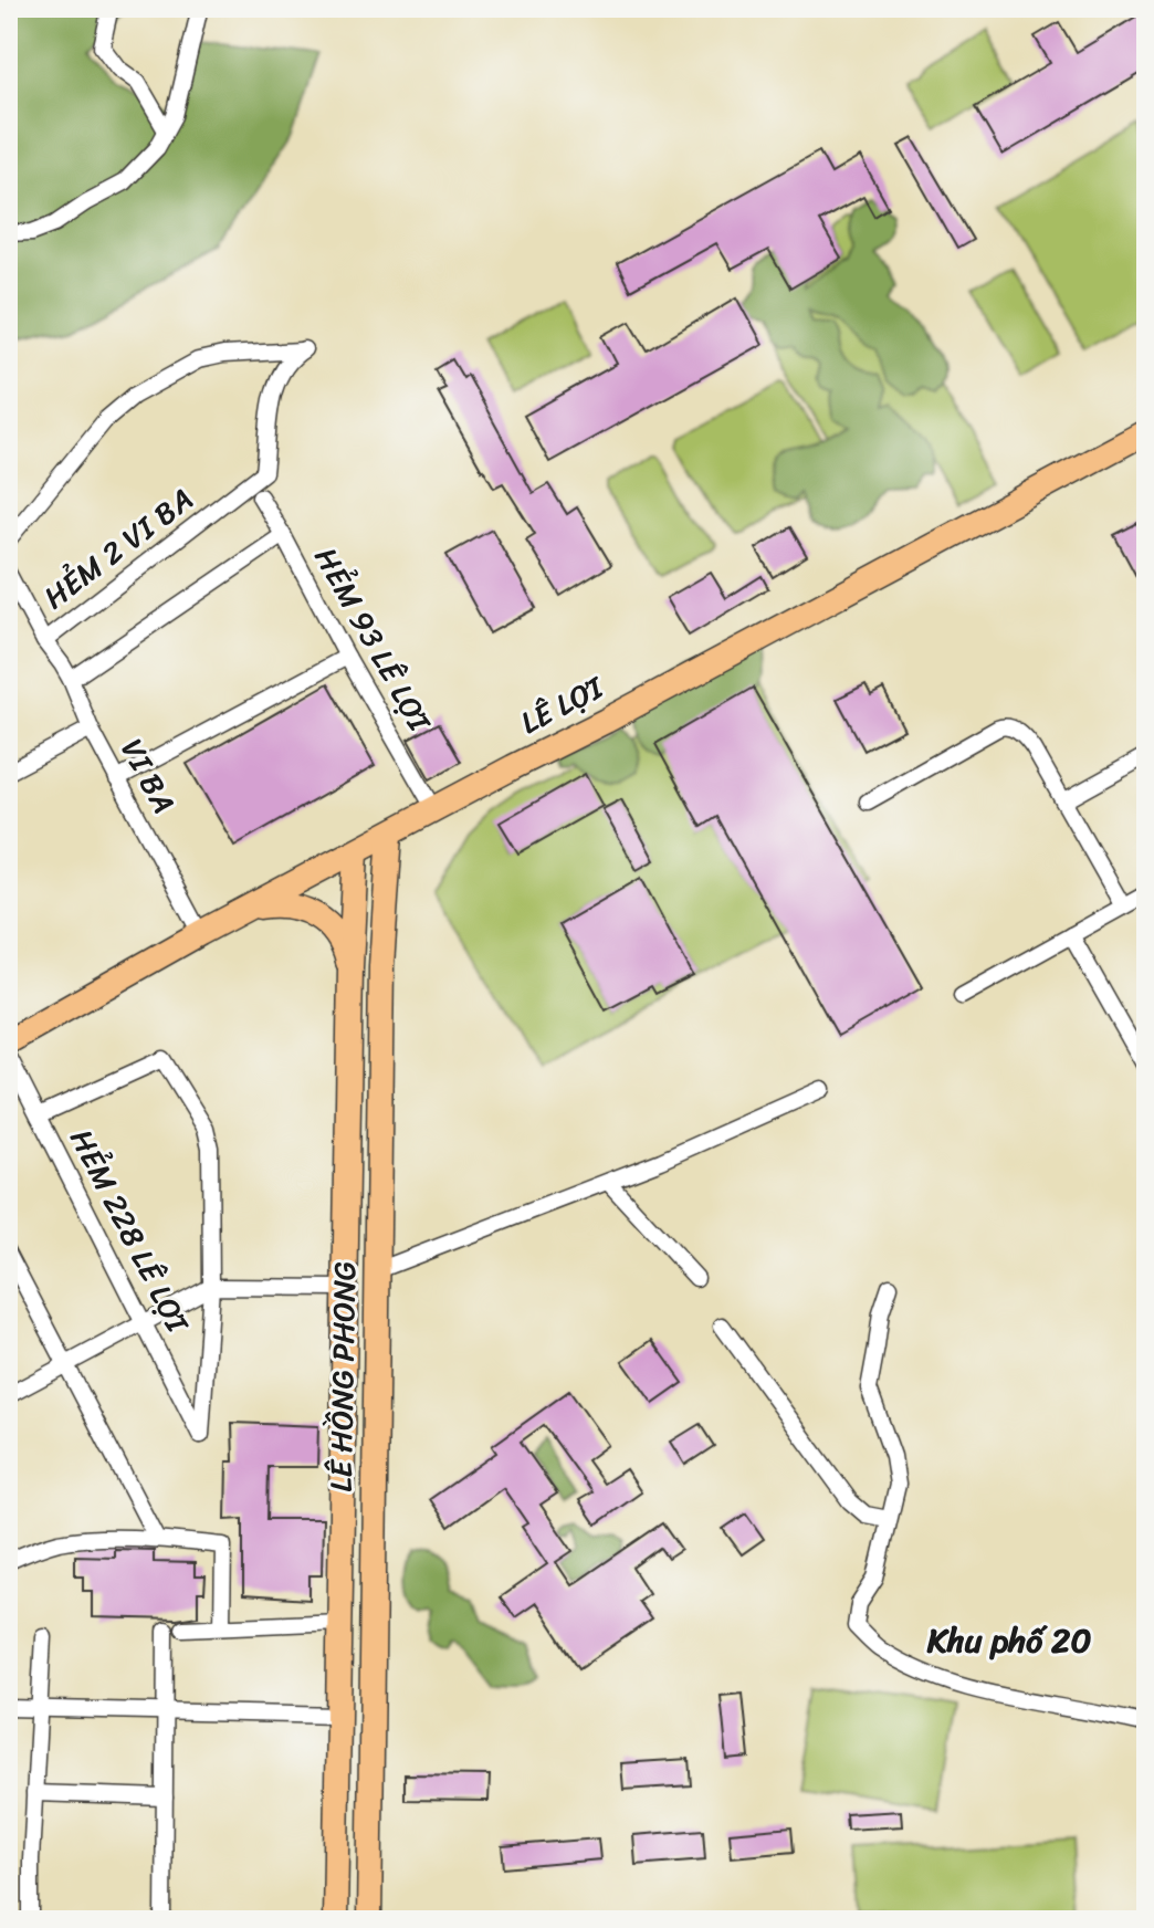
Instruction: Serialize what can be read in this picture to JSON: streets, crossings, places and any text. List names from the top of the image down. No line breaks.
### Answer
{"streets":{"main road":["LÊ LỢI","LÊ HỒNG PHONG"],"street":["HẺM 2 VI BA","HẺM 93 LÊ LỢI","VI BA","HẺM 228 LÊ LỢI"]},"crossings":[["HẺM 2 VI BA","HẺM 93 LÊ LỢI"],["HẺM 2 VI BA","VI BA"],["HẺM 93 LÊ LỢI","LÊ LỢI"],["LÊ LỢI","VI BA"],["LÊ LỢI","LÊ HỒNG PHONG"]],"districts":["Khu phố 20"]}
